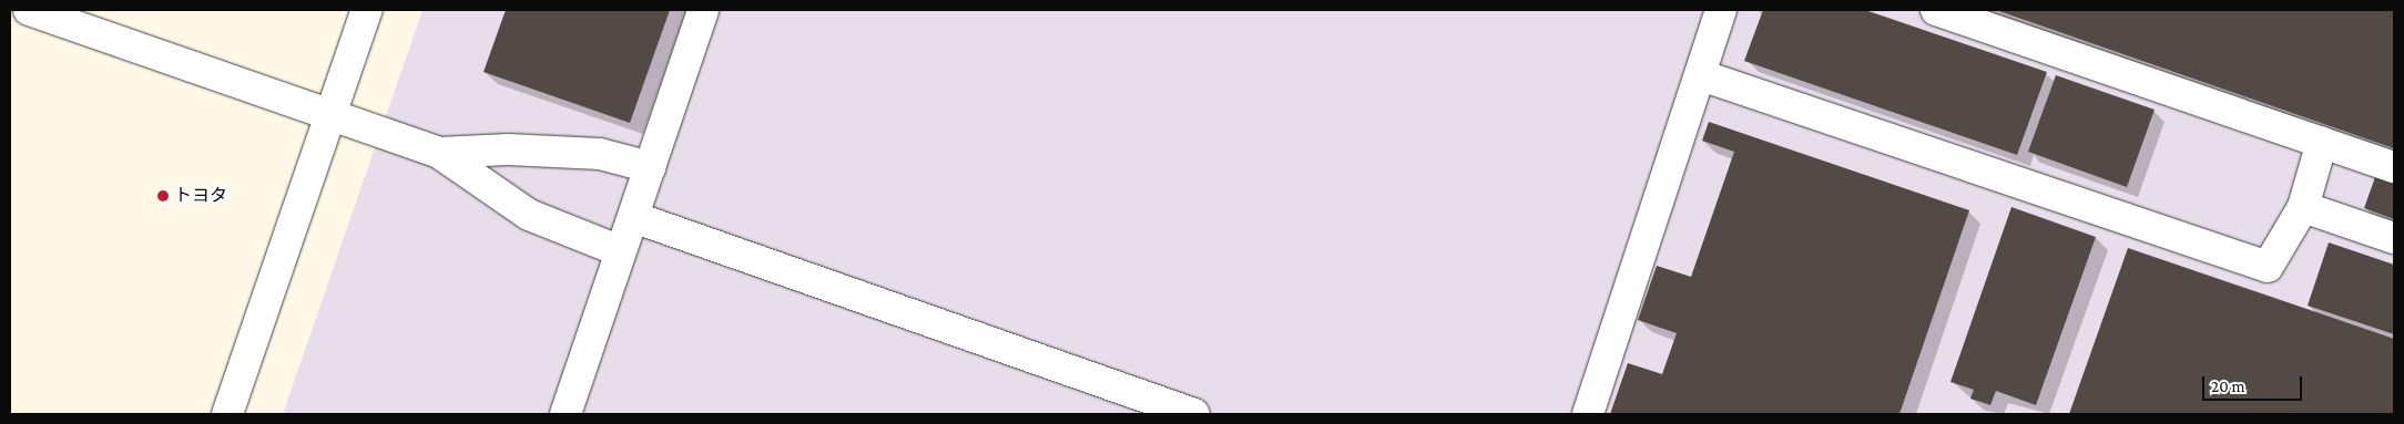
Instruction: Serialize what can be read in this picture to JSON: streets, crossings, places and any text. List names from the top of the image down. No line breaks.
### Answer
{"places":["トヨタ"],"scale_bar":"20 m"}
